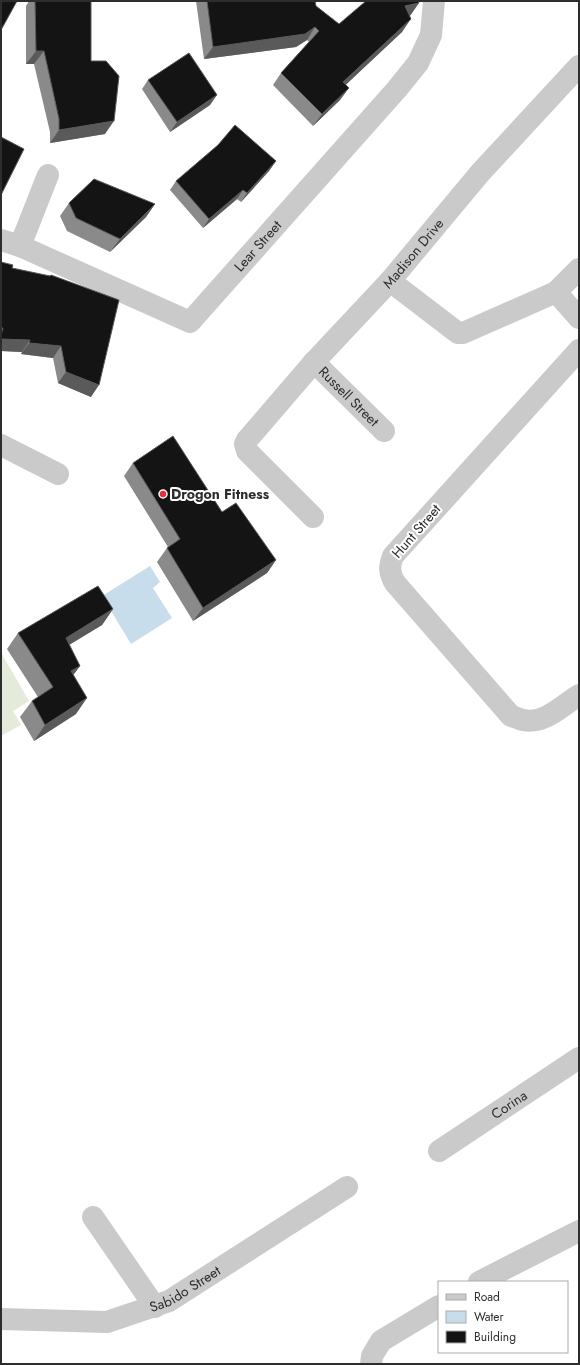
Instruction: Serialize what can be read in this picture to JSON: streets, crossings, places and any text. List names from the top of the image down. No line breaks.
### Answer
{"streets":{"street":["Lear Street","Madison Drive","Russell Street","Hunt Street","Corina","Sabido Street"]},"crossings":[["Madison Drive","Russell Street"]],"places":["Drogon Fitness"],"legend":["Road","Water","Building"]}
